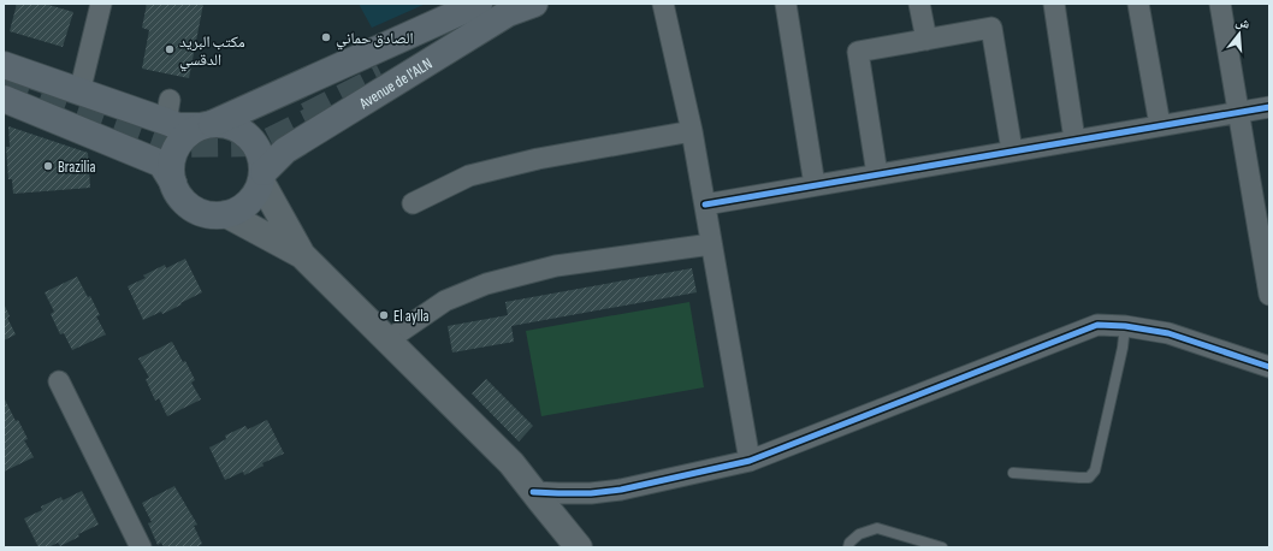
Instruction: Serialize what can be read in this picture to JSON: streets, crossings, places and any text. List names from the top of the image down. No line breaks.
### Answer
{"streets":{"main road":["Avenue de l'ALN"]},"places":["الصادق حماني","مكتب البريد الدقسي","Brazilia","El aylla"],"north":"top"}
